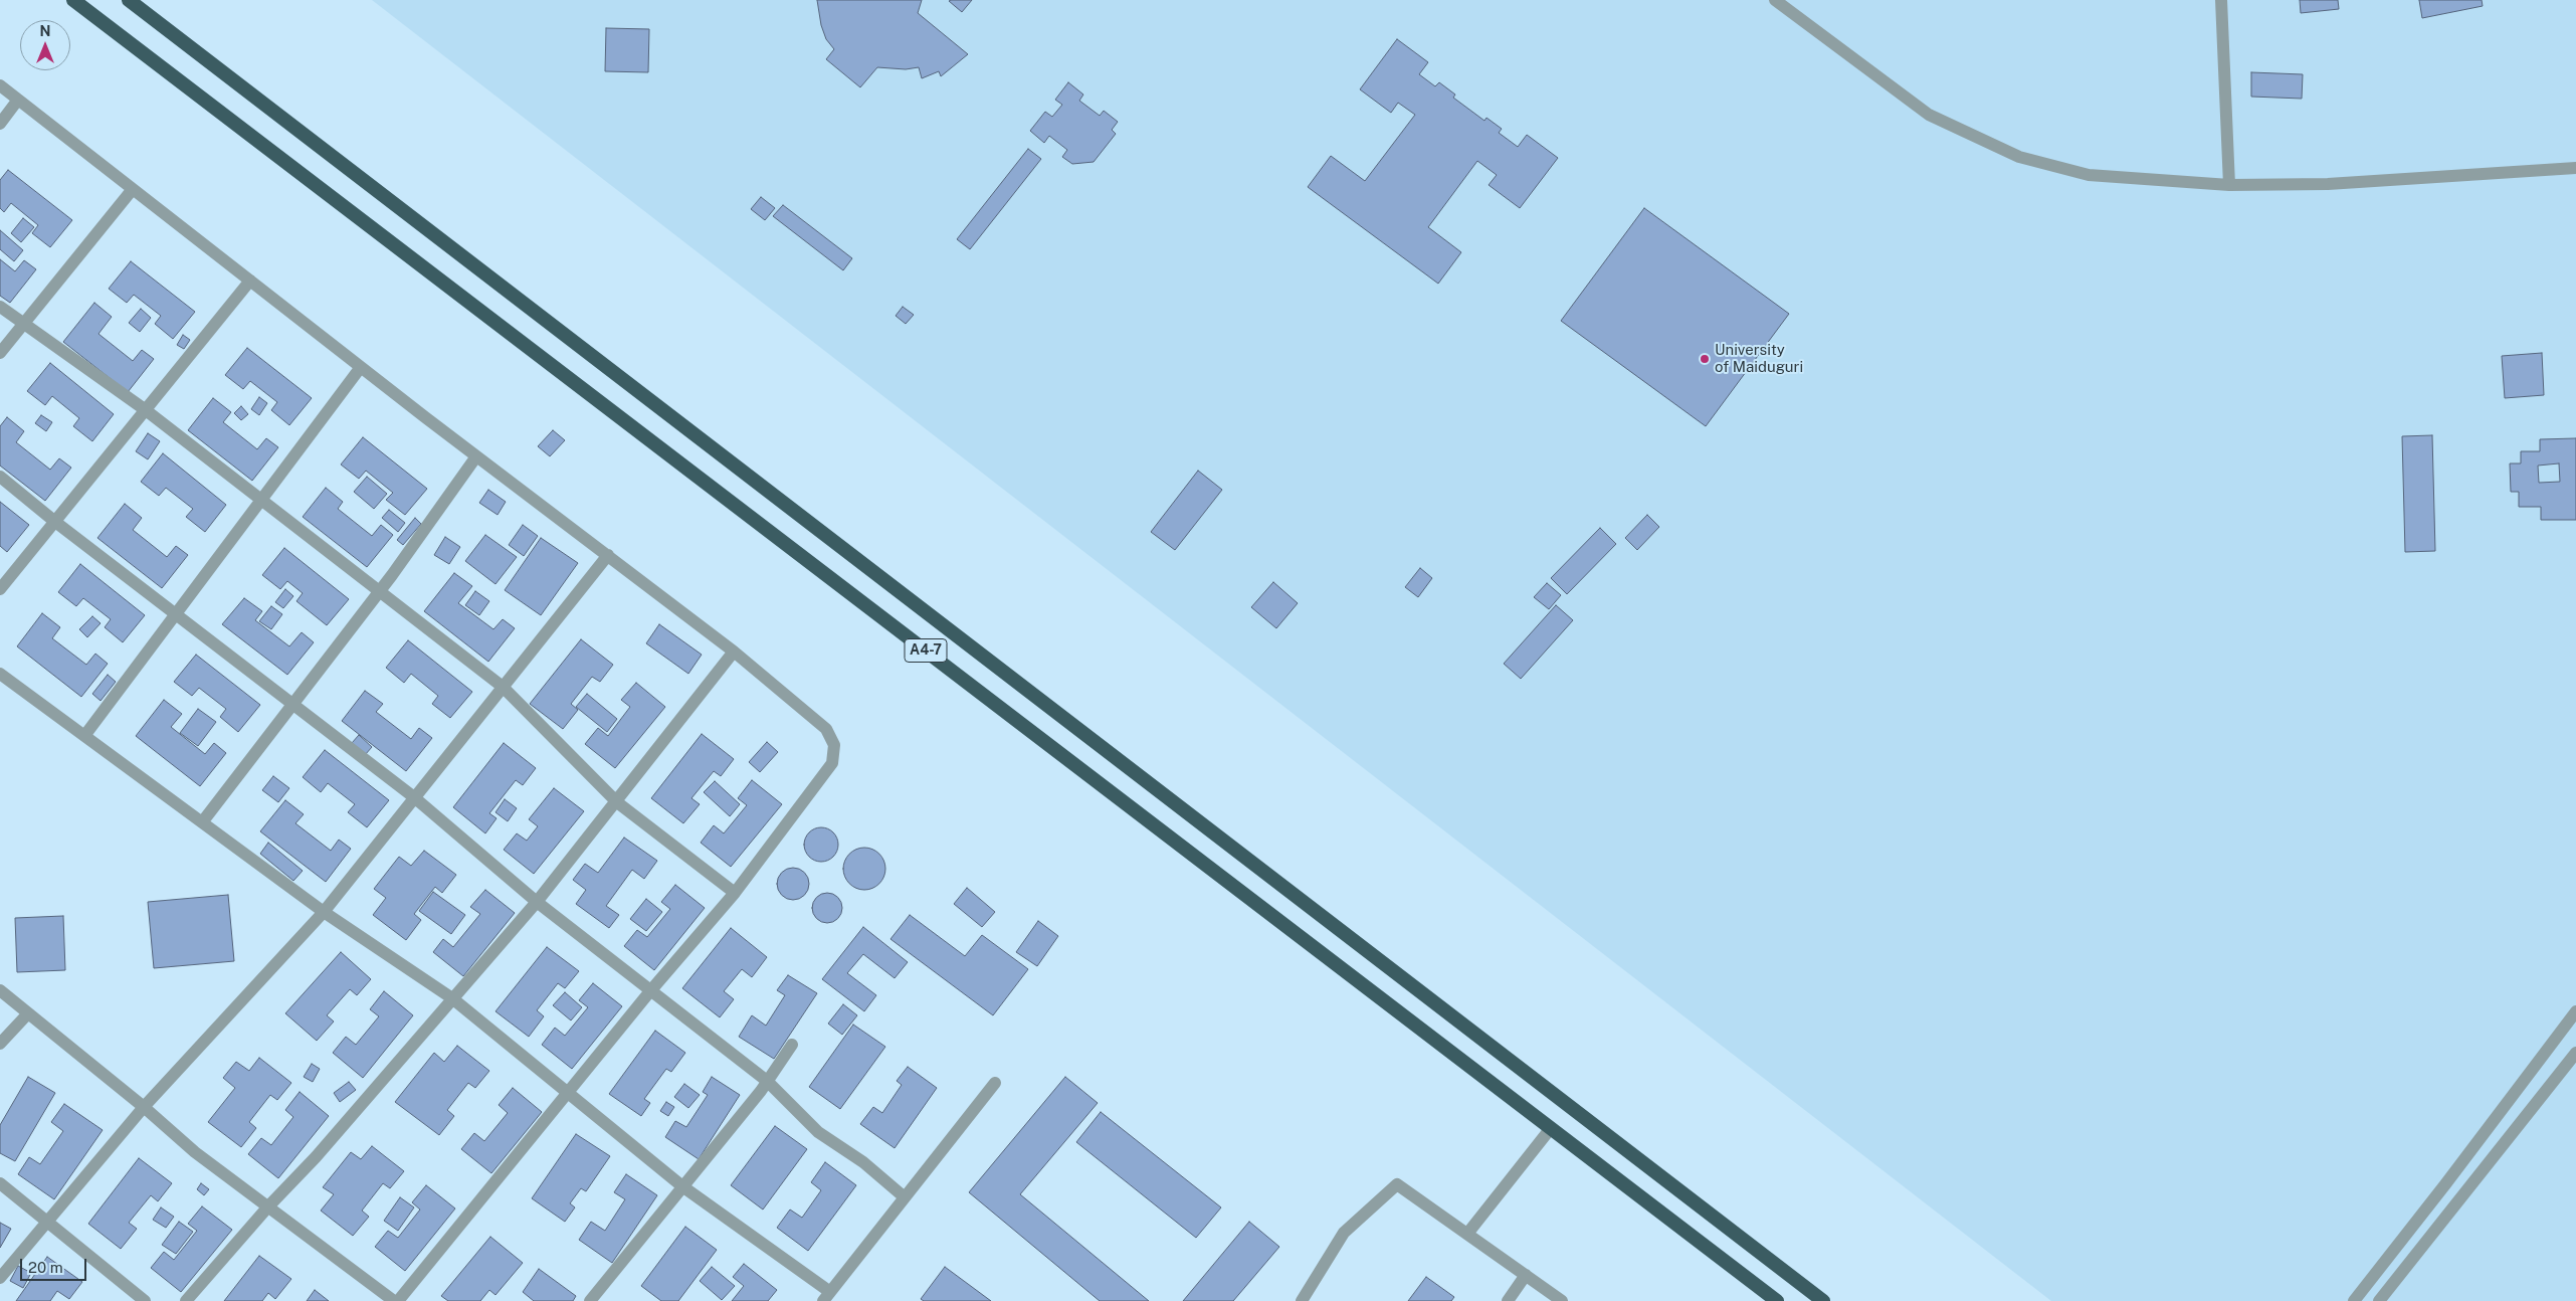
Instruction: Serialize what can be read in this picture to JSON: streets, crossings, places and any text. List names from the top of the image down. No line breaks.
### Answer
{"streets":{"highway":["A4-7"]},"places":["University of Maiduguri"],"scale_bar":"20 m","north":"top"}
